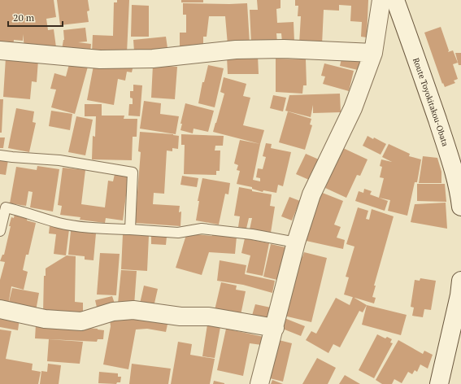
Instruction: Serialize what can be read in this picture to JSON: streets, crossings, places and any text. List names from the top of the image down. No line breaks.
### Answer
{"streets":{"street":["Route Toyokitakou-Obata"]},"scale_bar":"20 m"}
